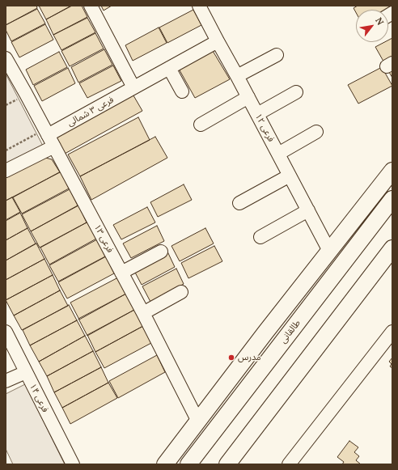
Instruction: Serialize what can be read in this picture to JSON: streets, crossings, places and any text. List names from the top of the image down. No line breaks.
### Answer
{"streets":{"main road":["طالقانی"],"street":["فرعی ۳ شمالی","فرعی ۱۲","فرعی ۱۳","فرعی ۱۴"]},"crossings":[["فرعی ۳ شمالی","فرعی ۱۲"],["فرعی ۳ شمالی","فرعی ۱۳"]],"places":["مدرس"],"north":"top right"}
